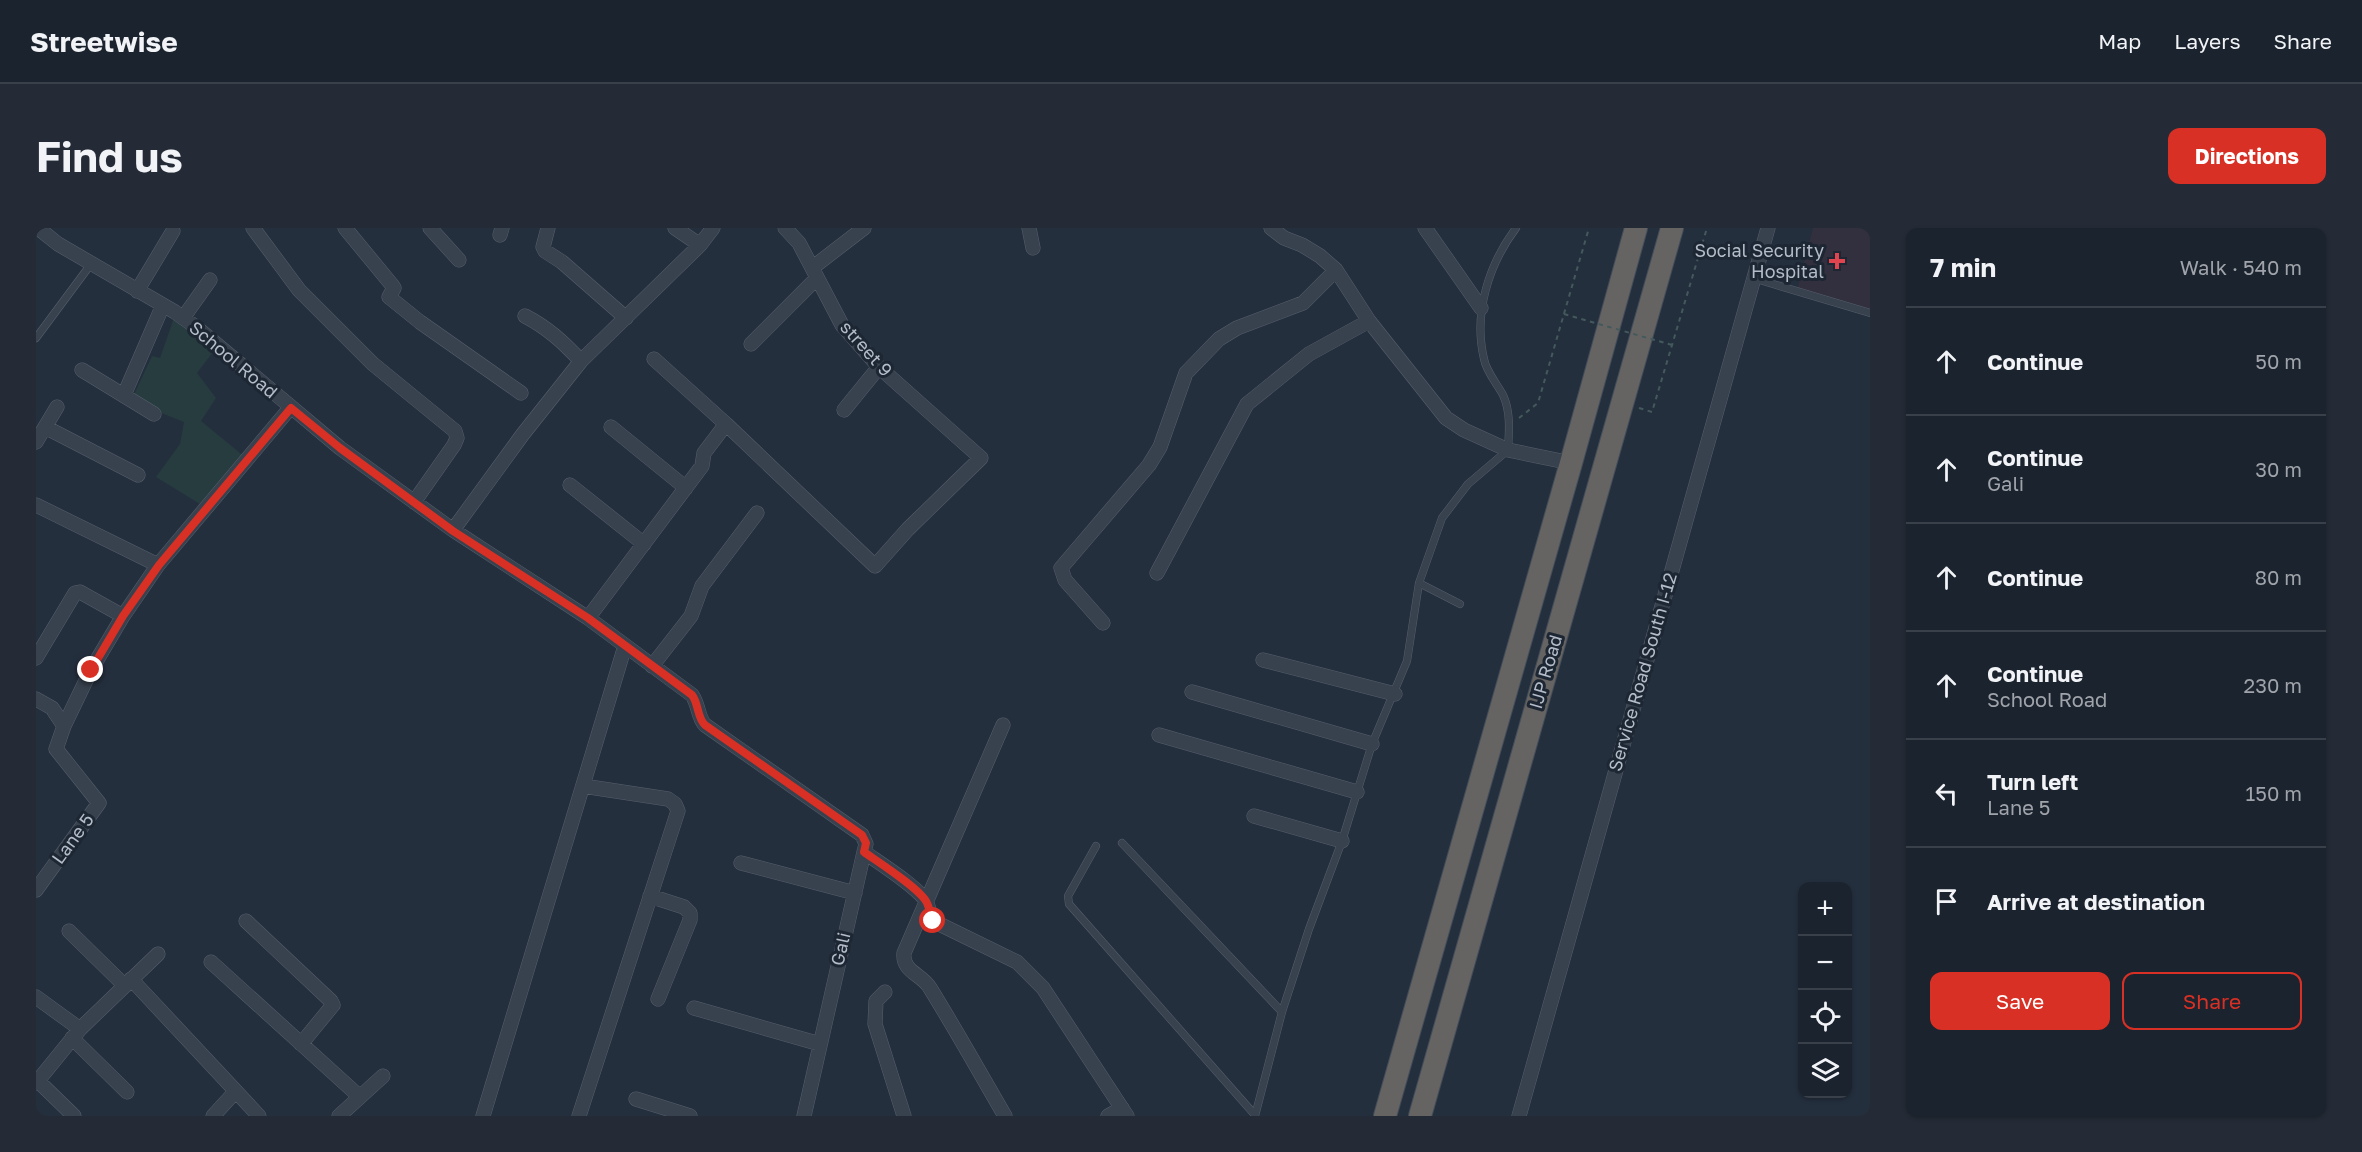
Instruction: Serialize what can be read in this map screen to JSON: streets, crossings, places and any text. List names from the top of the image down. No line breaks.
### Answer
{"streets":{"highway":["IJP Road"],"street":["street 9","School Road","Service Road South I-12","Lane 5","Gali"]},"crossings":[["School Road","Lane 5"],["School Road","Gali"]],"places":{"health":["Social Security Hospital"]},"page":{"header":"Streetwise","nav":["Map","Layers","Share"],"buttons":["Directions",["Save","Share"]],"title":"Find us","heading":["7 min","Walk · 540 m"],"list":[["Continue","50 m"],["Continue","Gali","30 m"],["Continue","80 m"],["Continue","School Road","230 m"],["Turn left","Lane 5","150 m"],"Arrive at destination"],"map_buttons":["+","−"]}}
